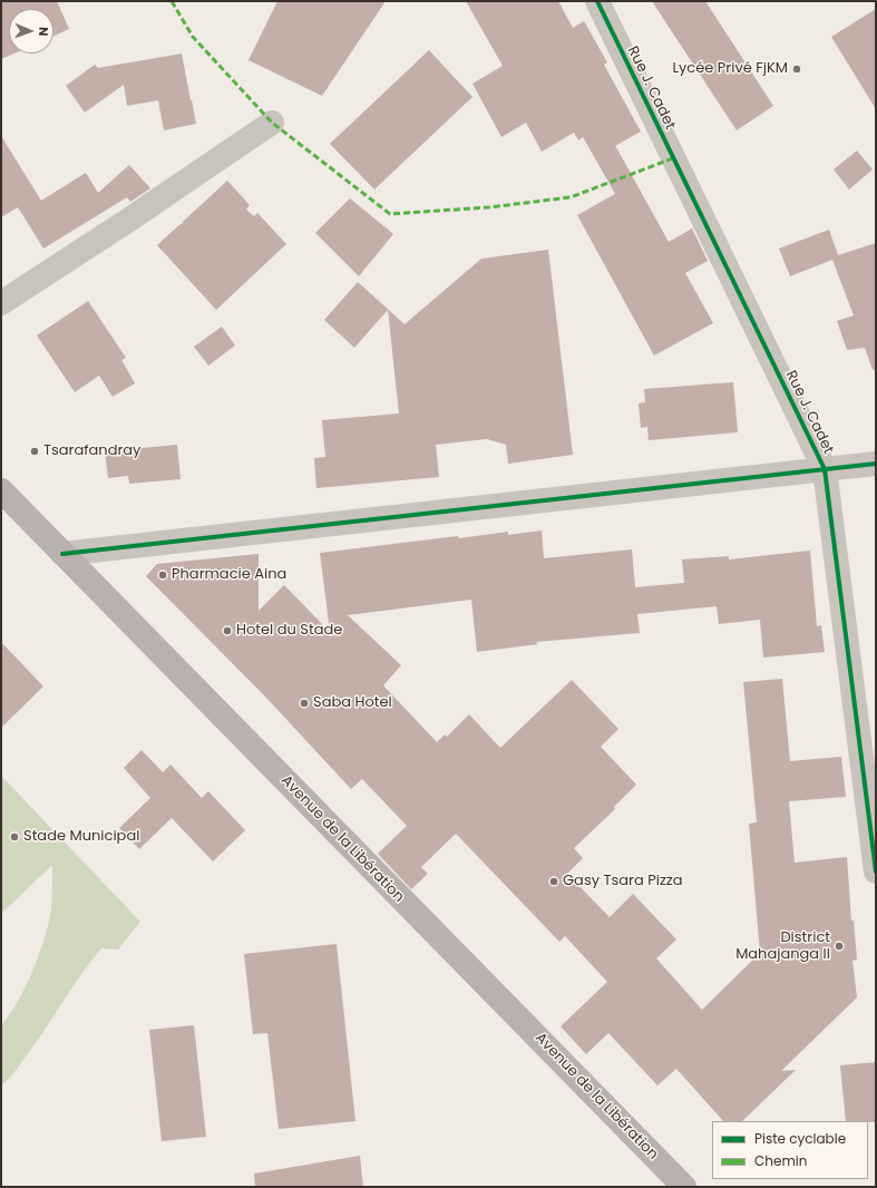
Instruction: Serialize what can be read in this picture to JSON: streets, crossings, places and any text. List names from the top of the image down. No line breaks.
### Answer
{"streets":{"main road":["Avenue de la Libération"],"street":["Rue J. Cadet"]},"places":["Lycée Privé FjKM","Tsarafandray","Pharmacie Aina","Hotel du Stade","Saba Hotel","Stade Municipal","Gasy Tsara Pizza","District Mahajanga II"],"legend":["Piste cyclable","Chemin"],"north":"right"}
